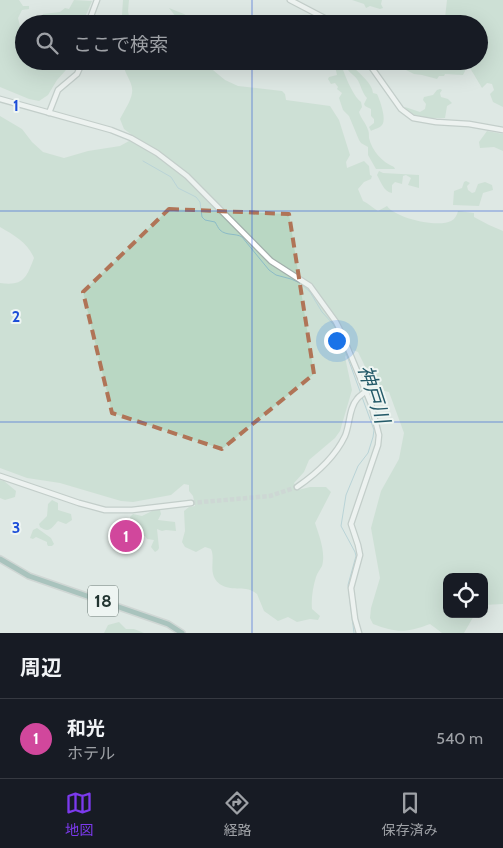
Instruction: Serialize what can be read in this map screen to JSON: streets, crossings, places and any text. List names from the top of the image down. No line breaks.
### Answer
{"streets":{"main road":["18"]},"water":["神戸川"],"page":{"search":"ここで検索","pins":"1","heading":"周辺","list":[{"mark":"1","name":"和光","note":"ホテル","value":"540 m"}],"nav":["地図","経路","保存済み"]},"grid":{"rows":["1","2","3"]}}
